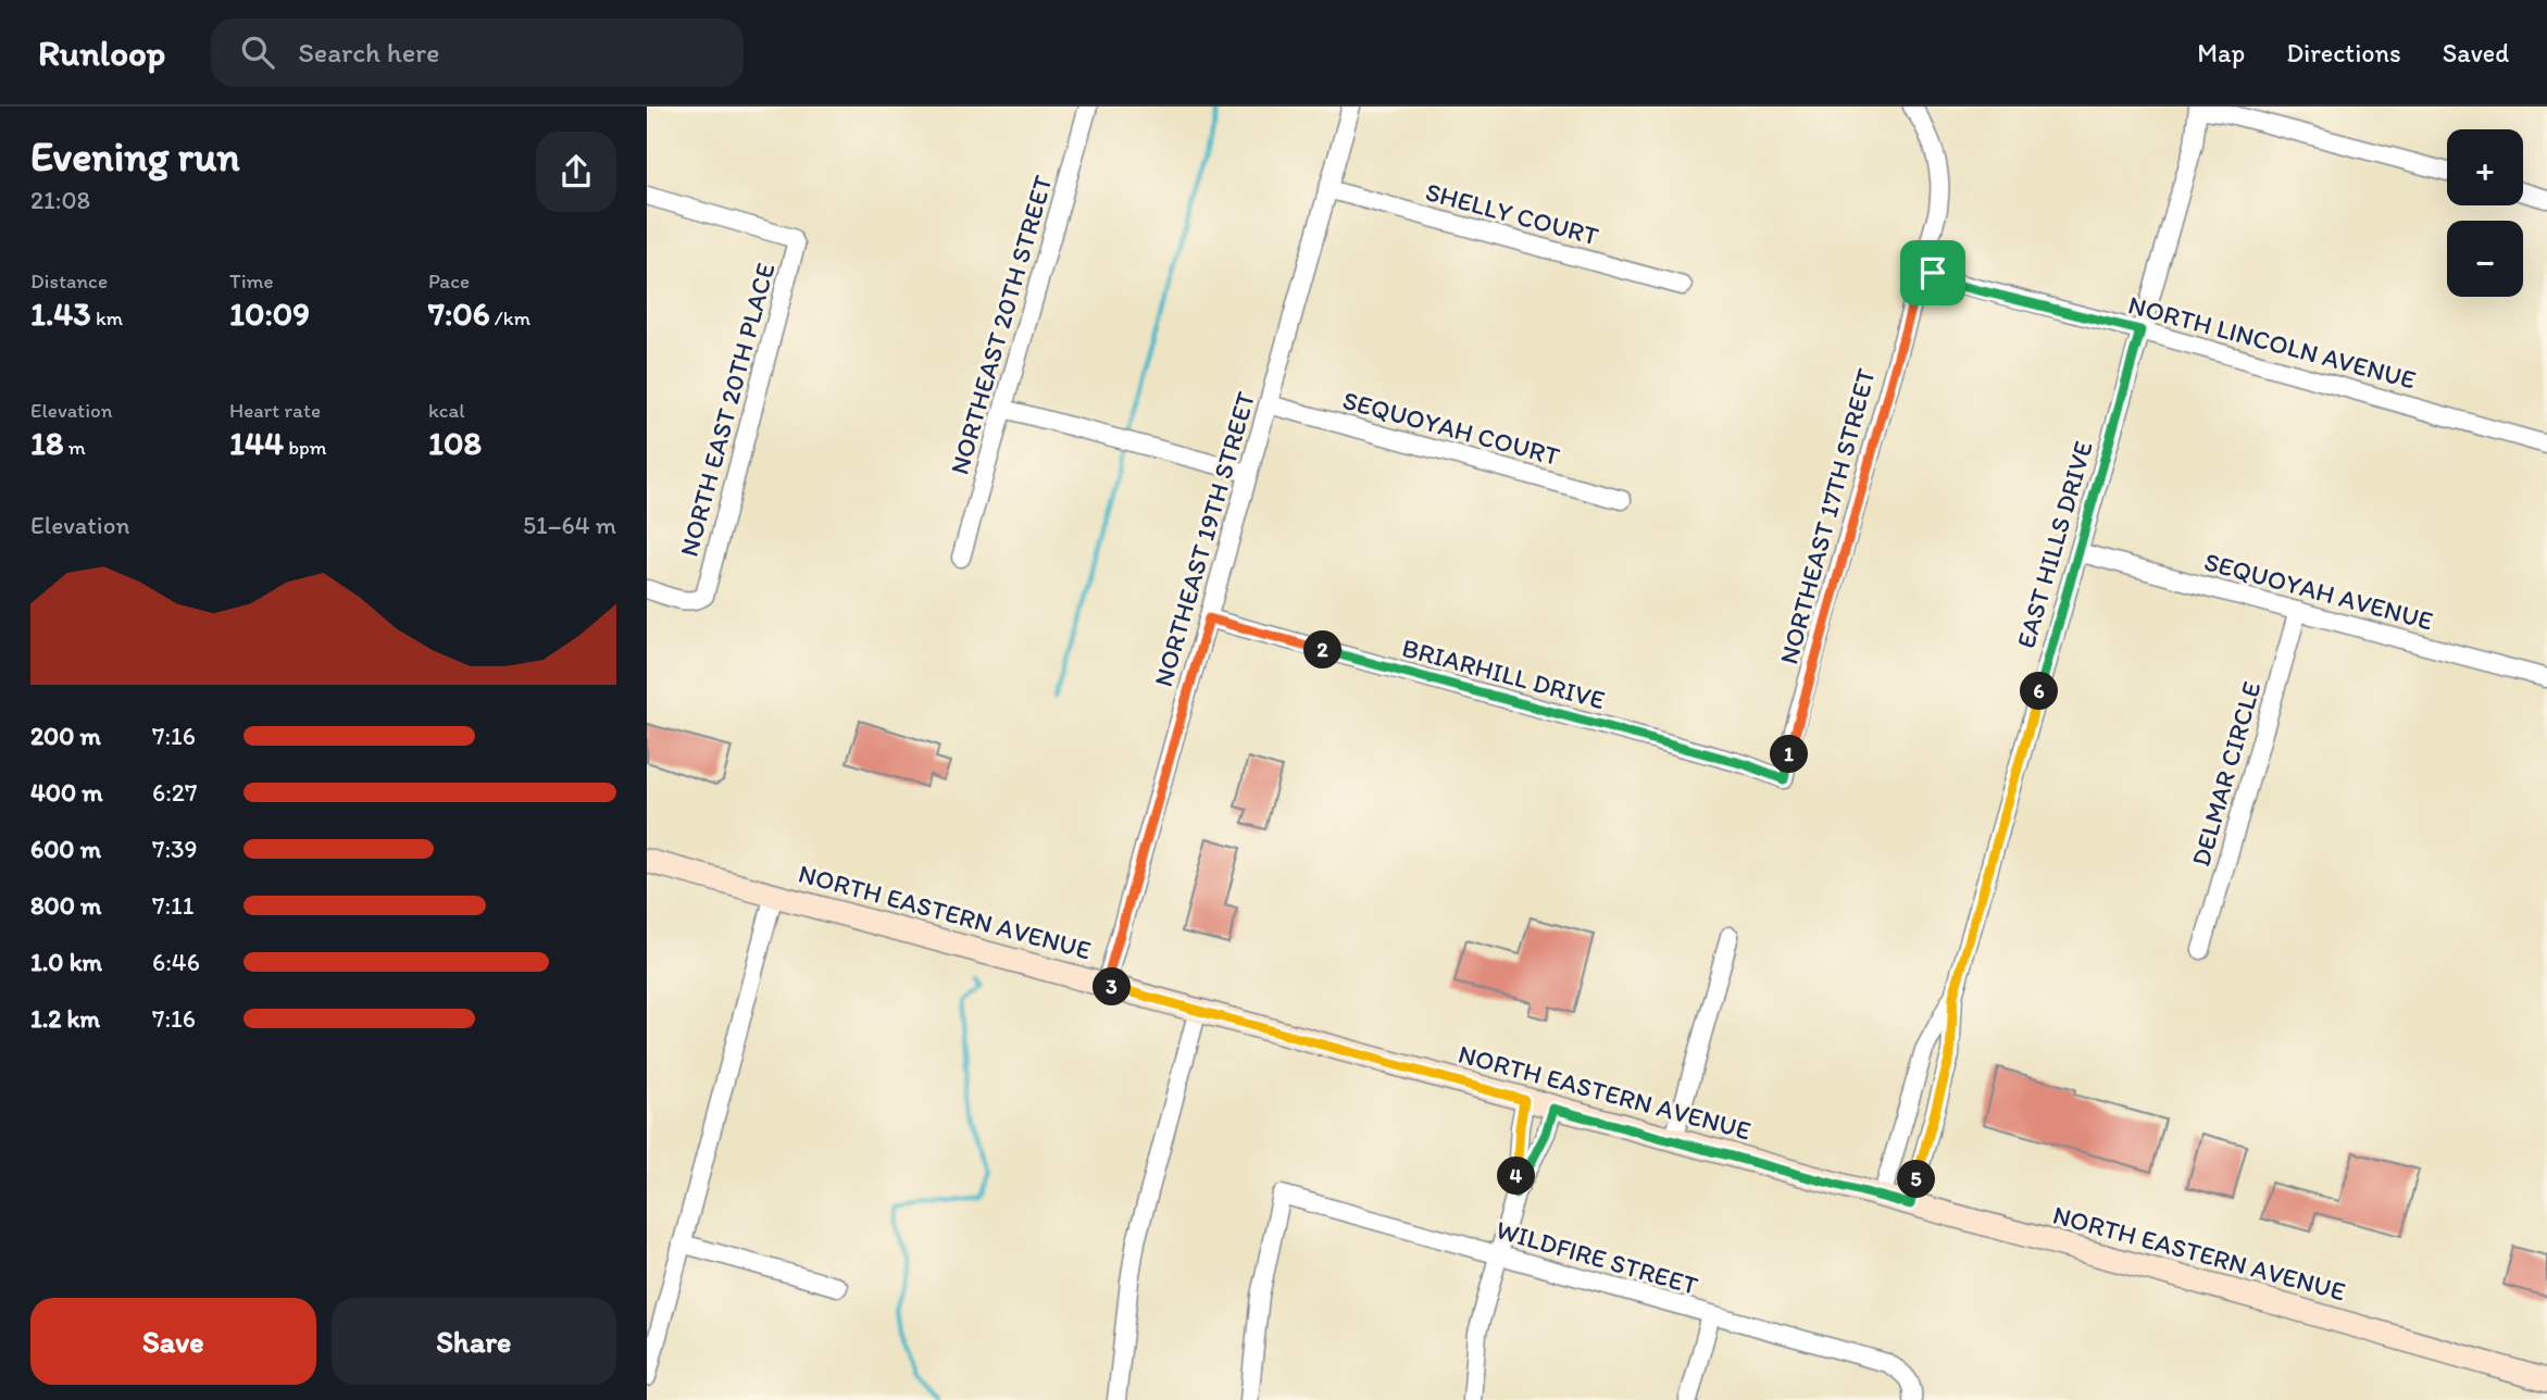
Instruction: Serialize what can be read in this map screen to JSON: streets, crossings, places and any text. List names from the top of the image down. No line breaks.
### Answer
{"streets":{"main road":["NORTH EASTERN AVENUE"],"street":["SHELLY COURT","NORTHEAST 20TH STREET","NORTH LINCOLN AVENUE","NORTH EAST 20TH PLACE","SEQUOYAH COURT","NORTHEAST 17TH STREET","NORTHEAST 19TH STREET","EAST HILLS DRIVE","SEQUOYAH AVENUE","BRIARHILL DRIVE","DELMAR CIRCLE","WILDFIRE STREET"]},"crossings":[["SHELLY COURT","NORTHEAST 19TH STREET"],["NORTH LINCOLN AVENUE","NORTHEAST 17TH STREET"],["NORTH LINCOLN AVENUE","EAST HILLS DRIVE"],["SEQUOYAH COURT","NORTHEAST 19TH STREET"],["NORTHEAST 17TH STREET","BRIARHILL DRIVE"],["NORTHEAST 19TH STREET","BRIARHILL DRIVE"],["NORTHEAST 19TH STREET","NORTH EASTERN AVENUE"],["EAST HILLS DRIVE","SEQUOYAH AVENUE"],["EAST HILLS DRIVE","NORTH EASTERN AVENUE"],["SEQUOYAH AVENUE","DELMAR CIRCLE"]],"page":{"header":"Runloop","search":"Search here","nav":["Map","Directions","Saved"],"heading":["Evening run","21:08"],"map_buttons":["+","−"],"stats":[["Distance","1.43 km"],["Time","10:09"],["Pace","7:06 /km"],["Elevation","18 m"],["Heart rate","144 bpm"],["kcal","108"]],"chart":["Elevation","51–64 m"],"pins":["2","6","1","3","4","5"],"list":[{"name":"200 m","note":"7:16"},{"name":"400 m","note":"6:27"},{"name":"600 m","note":"7:39"},{"name":"800 m","note":"7:11"},{"name":"1.0 km","note":"6:46"},{"name":"1.2 km","note":"7:16"}],"buttons":["Save","Share"]}}
